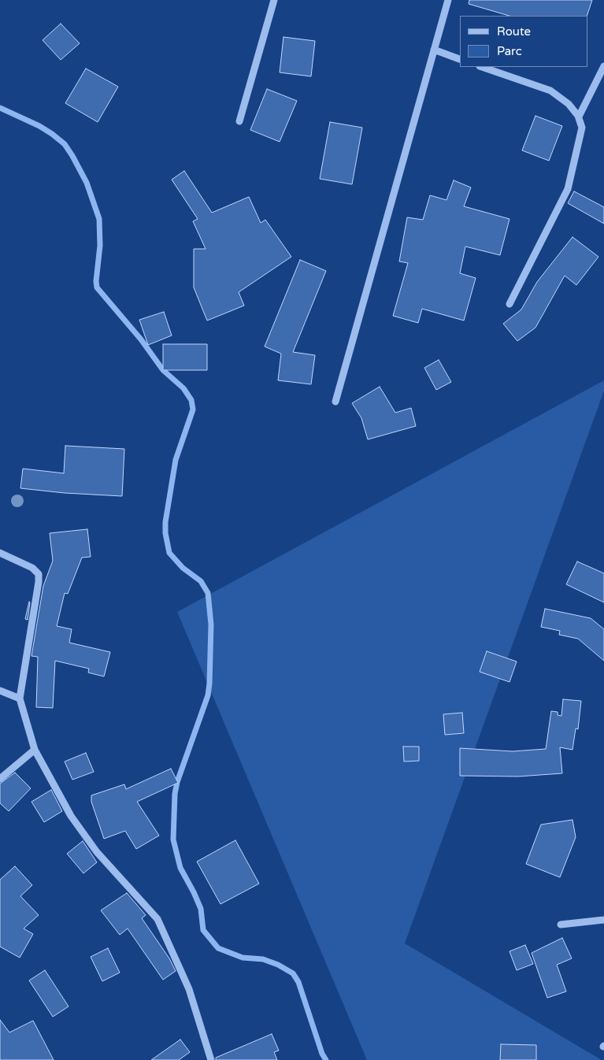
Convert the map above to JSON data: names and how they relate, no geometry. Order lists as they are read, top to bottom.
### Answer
{
  "legend": ["Route", "Parc"]
}
